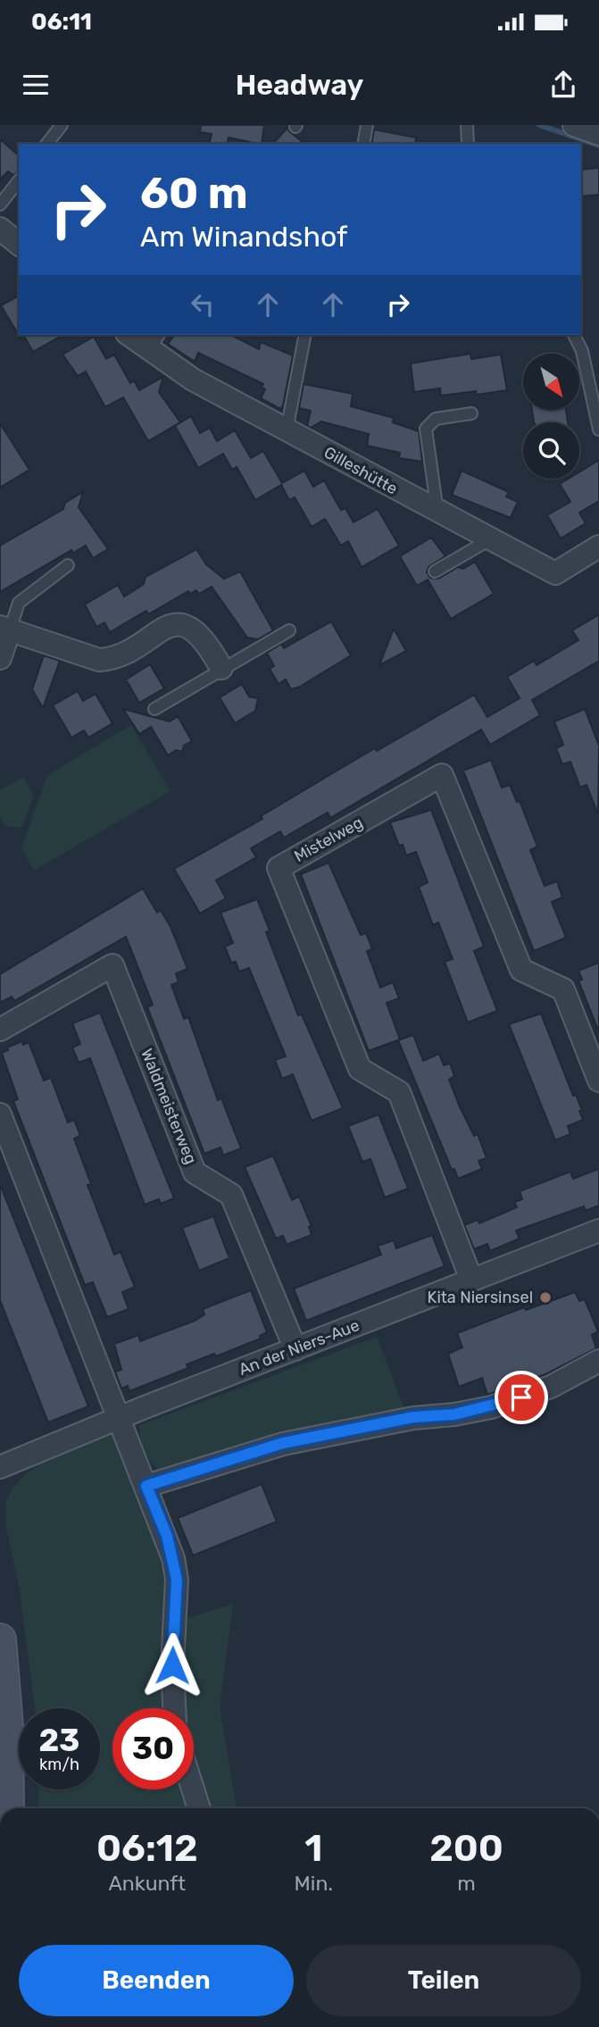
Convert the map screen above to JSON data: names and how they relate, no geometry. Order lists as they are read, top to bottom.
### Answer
{
  "streets": {
    "street": [
      "Gilleshütte",
      "Mistelweg",
      "Waldmeisterweg",
      "An der Niers-Aue"
    ]
  },
  "crossings": [
    ["Mistelweg", "An der Niers-Aue"],
    ["Waldmeisterweg", "An der Niers-Aue"]
  ],
  "places": ["Kita Niersinsel"],
  "north": "bottom right",
  "page": {
    "status": "06:11",
    "header": "Headway",
    "turn": ["60 m", "Am Winandshof"],
    "speed": "23 km/h",
    "limit": "30",
    "eta": [
      "06:12",
      "Ankunft",
      "1",
      "Min.",
      "200",
      "m"
    ],
    "buttons": ["Beenden", "Teilen"]
  }
}
